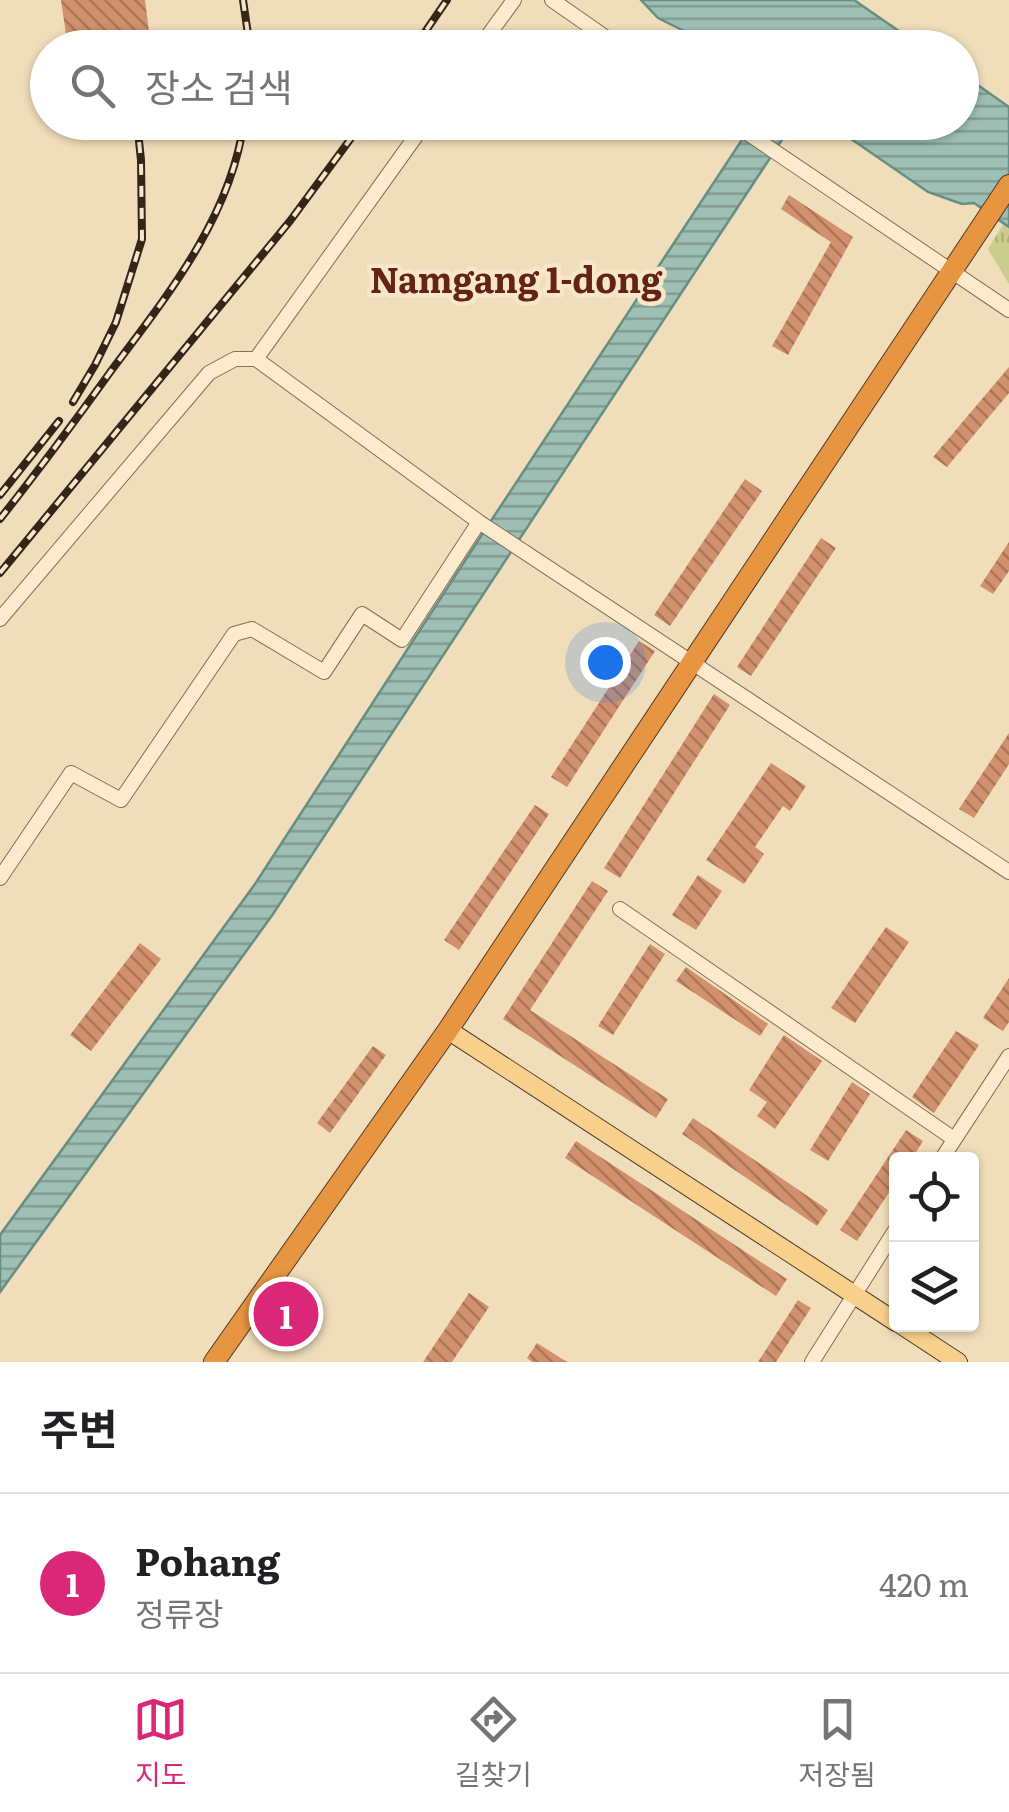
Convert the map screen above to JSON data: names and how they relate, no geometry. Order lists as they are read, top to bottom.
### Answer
{
  "districts": ["Namgang 1-dong"],
  "page": {
    "search": "장소 검색",
    "pins": "1",
    "heading": "주변",
    "list": [
      {
        "mark": "1",
        "name": "Pohang",
        "note": "정류장",
        "value": "420 m"
      }
    ],
    "nav": ["지도", "길찾기", "저장됨"]
  }
}
